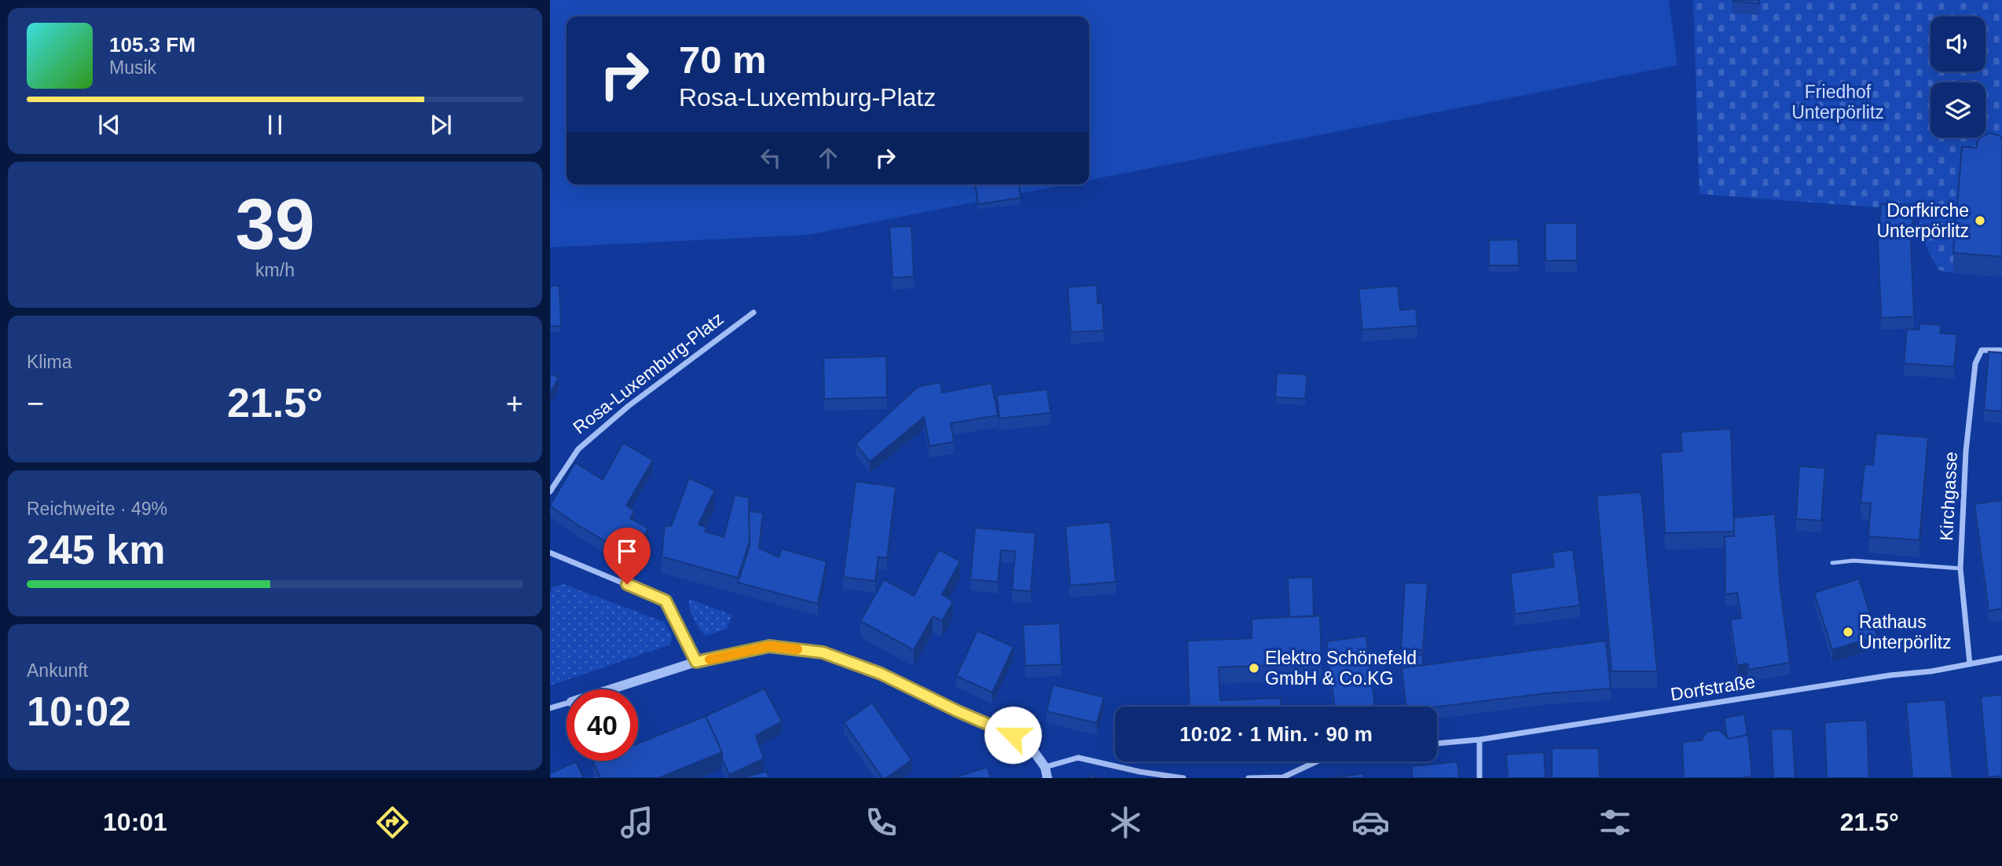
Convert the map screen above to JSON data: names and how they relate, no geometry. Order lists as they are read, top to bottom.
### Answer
{
  "streets": {
    "street": ["Rosa-Luxemburg-Platz", "Kirchgasse", "Dorfstraße"]
  },
  "crossings": [
    ["Kirchgasse", "Dorfstraße"]
  ],
  "parks": ["Friedhof Unterpörlitz"],
  "places": ["Dorfkirche Unterpörlitz", "Rathaus Unterpörlitz", "Elektro Schönefeld GmbH & Co.KG"],
  "page": {
    "turn": ["70 m", "Rosa-Luxemburg-Platz"],
    "song": ["105.3 FM", "Musik"],
    "tile": [
      ["39", "km/h"],
      "Klima",
      ["Reichweite · 49%", "245 km"],
      ["Ankunft", "10:02"]
    ],
    "heat": ["−", "21.5°", "+"],
    "limit": "40",
    "trip": "10:02 · 1 Min. · 90 m",
    "tabs": ["10:01", "21.5°"]
  }
}
